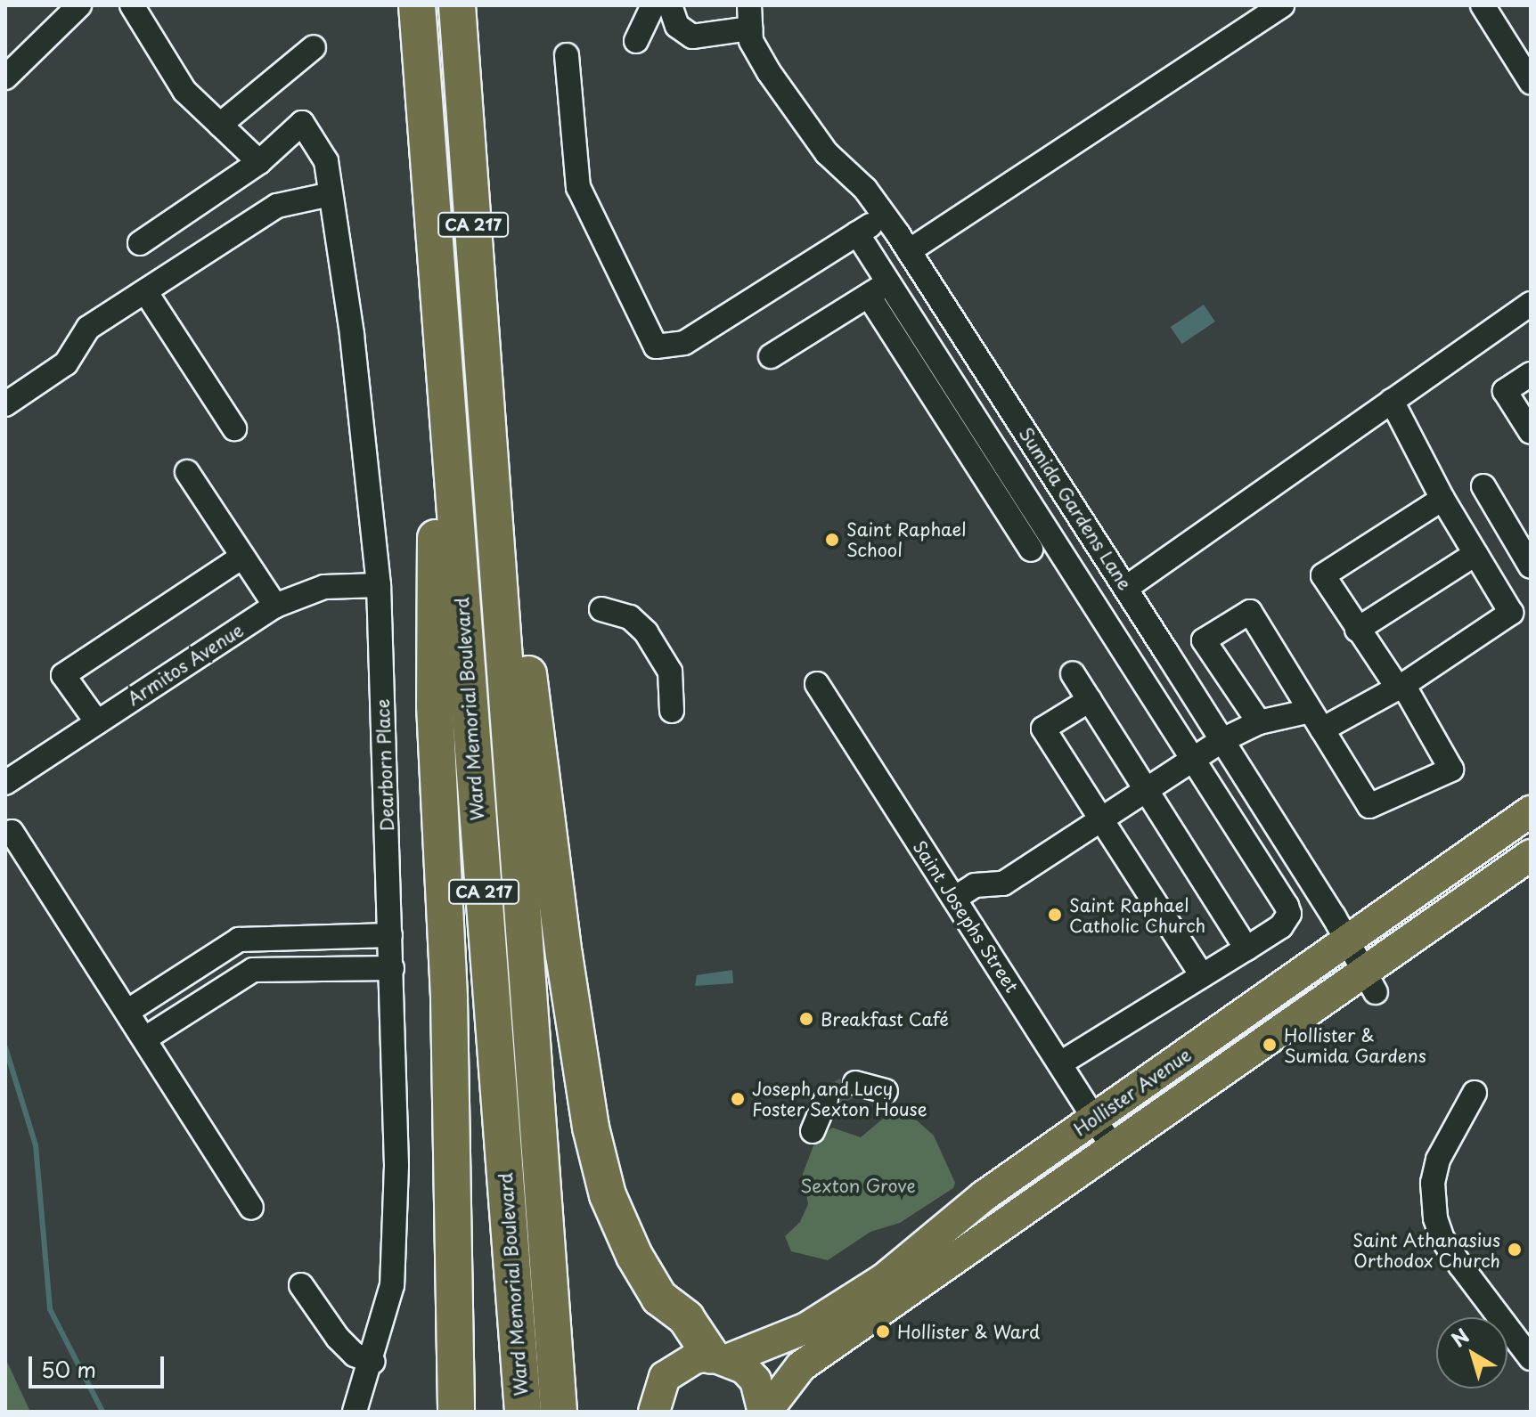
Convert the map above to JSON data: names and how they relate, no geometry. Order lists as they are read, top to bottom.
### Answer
{
  "streets": {
    "highway": ["CA 217", "Ward Memorial Boulevard"],
    "main road": ["Hollister Avenue"],
    "street": [
      "Sumida Gardens Lane",
      "Armitos Avenue",
      "Dearborn Place",
      "Saint Josephs Street"
    ]
  },
  "crossings": [
    ["Sumida Gardens Lane", "Hollister Avenue"],
    ["Armitos Avenue", "Dearborn Place"],
    ["Saint Josephs Street", "Hollister Avenue"]
  ],
  "parks": ["Sexton Grove"],
  "places": [
    "Saint Raphael School",
    "Saint Raphael Catholic Church",
    "Breakfast Café",
    "Hollister & Sumida Gardens",
    "Joseph and Lucy Foster Sexton House",
    "Saint Athanasius Orthodox Church",
    "Hollister & Ward"
  ],
  "scale_bar": "50 m",
  "north": "top left"
}
